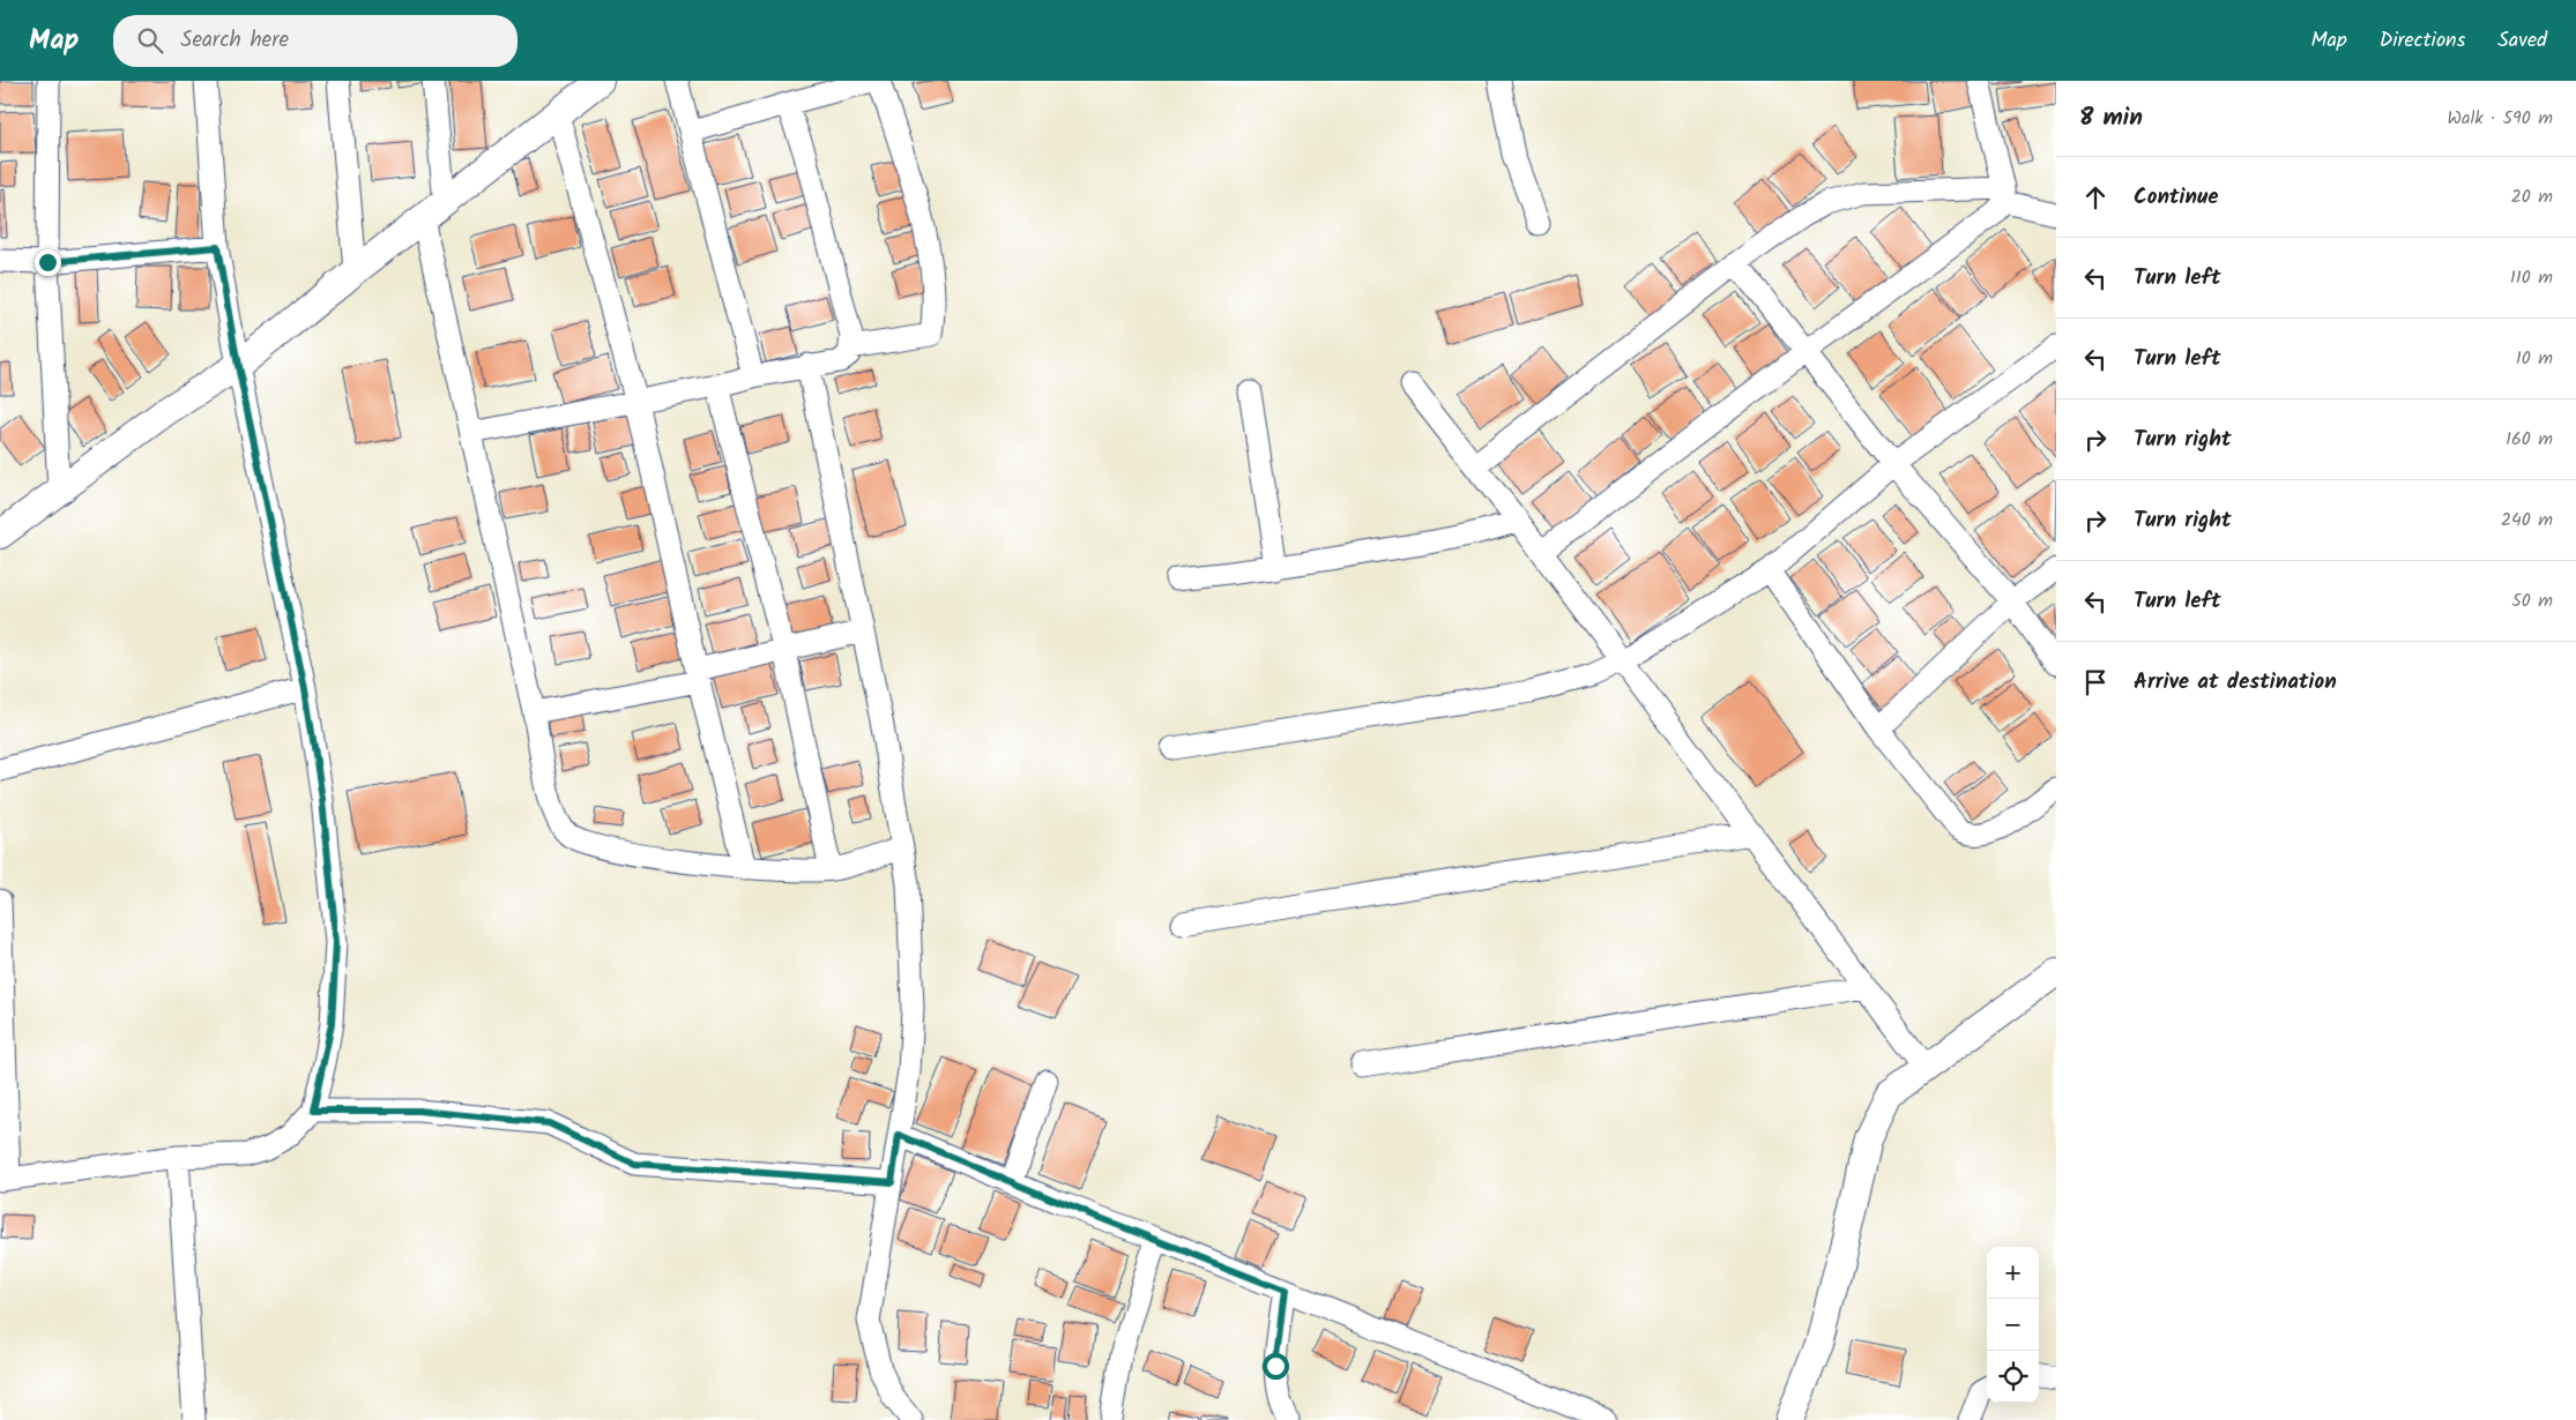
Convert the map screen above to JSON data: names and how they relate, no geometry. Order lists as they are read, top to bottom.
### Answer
{
  "page": {
    "header": "Map",
    "search": "Search here",
    "nav": ["Map", "Directions", "Saved"],
    "heading": ["8 min", "Walk · 590 m"],
    "list": [
      ["Continue", "20 m"],
      ["Turn left", "110 m"],
      ["Turn left", "10 m"],
      ["Turn right", "160 m"],
      ["Turn right", "240 m"],
      ["Turn left", "50 m"],
      "Arrive at destination"
    ],
    "map_buttons": ["+", "−"]
  }
}
